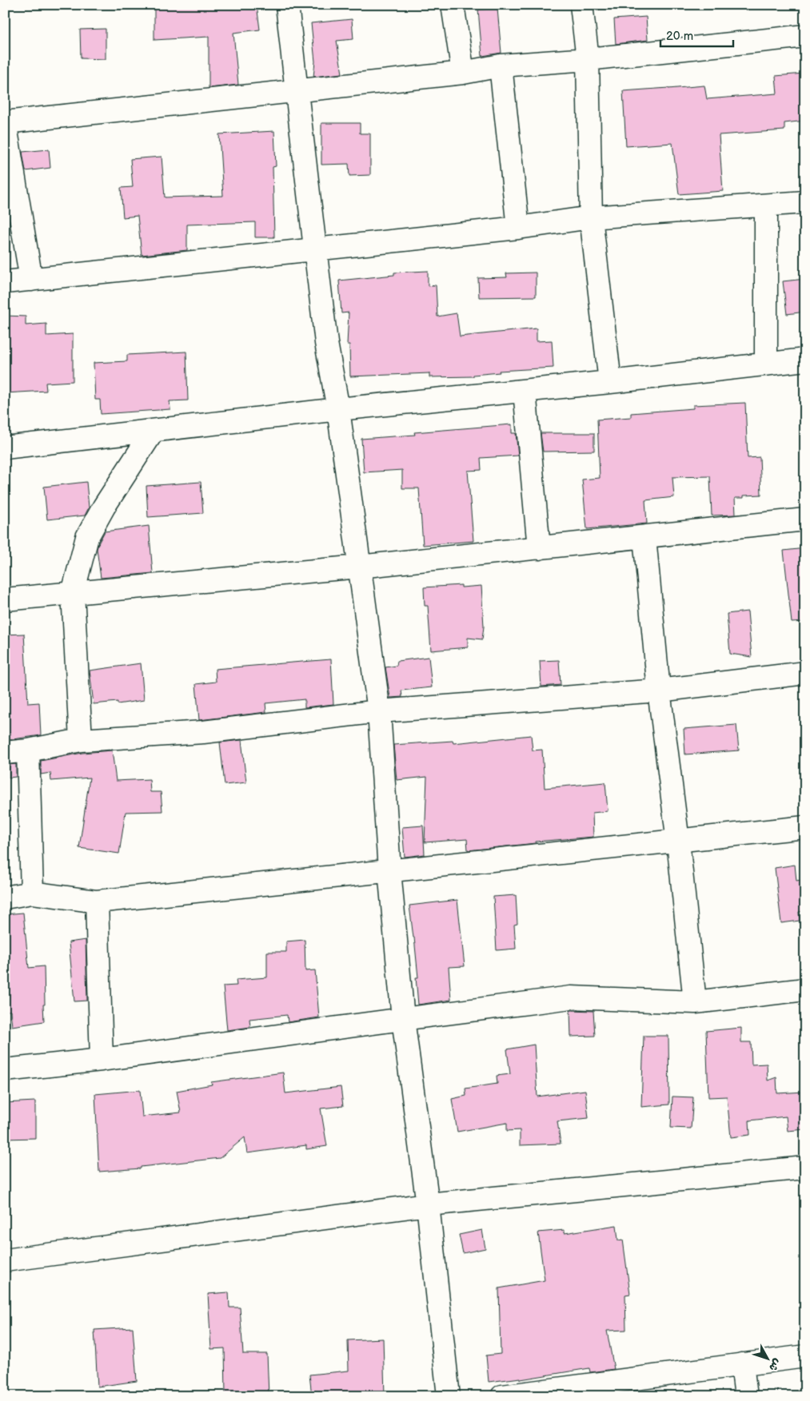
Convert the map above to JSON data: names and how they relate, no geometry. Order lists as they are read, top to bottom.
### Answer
{
  "scale_bar": "20 m",
  "north": "bottom right"
}
